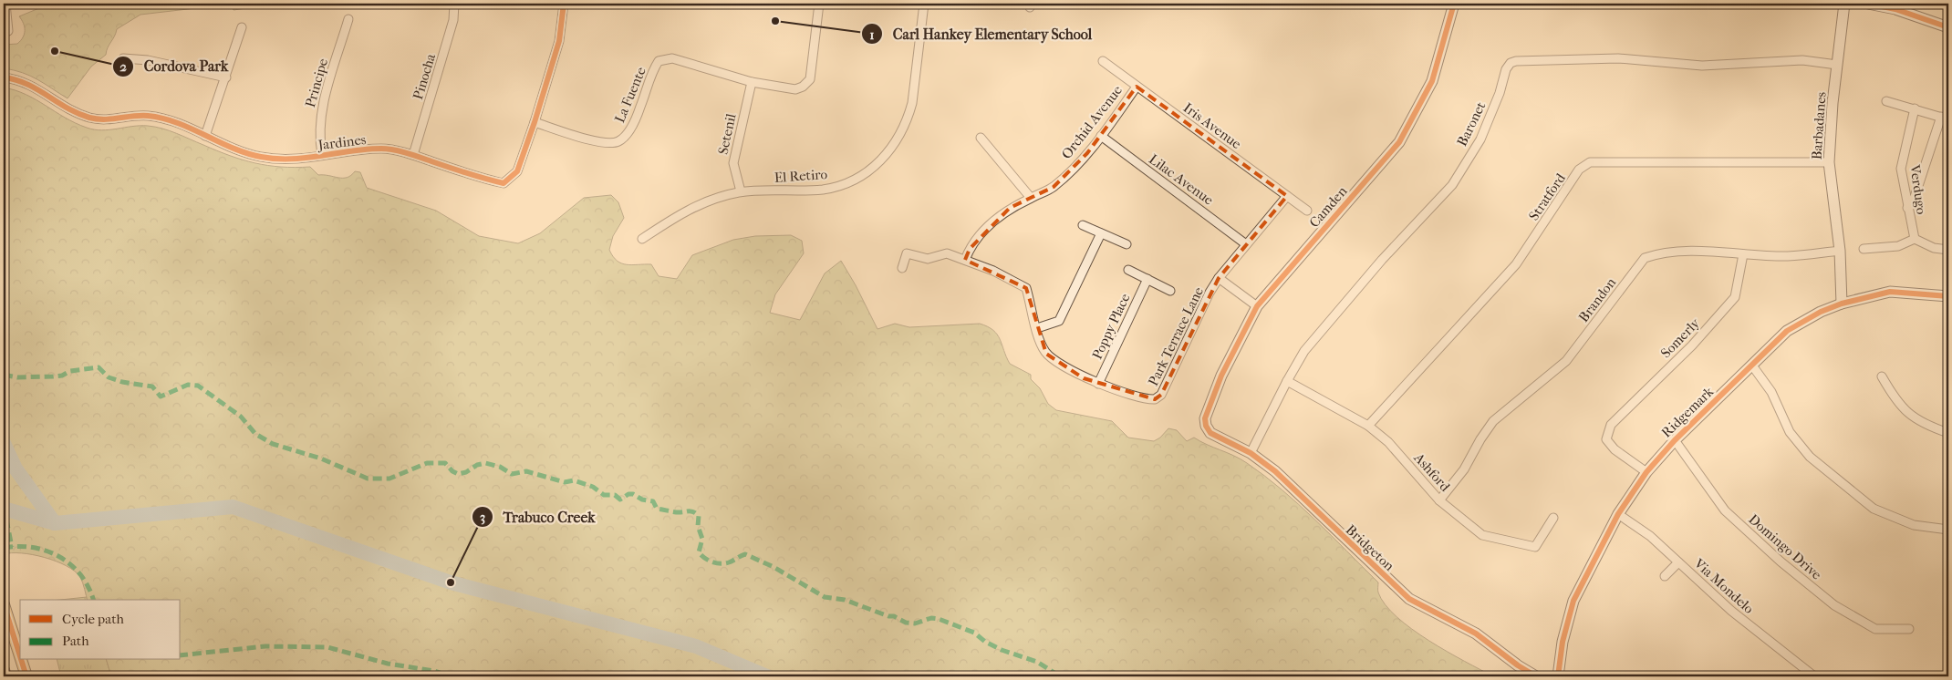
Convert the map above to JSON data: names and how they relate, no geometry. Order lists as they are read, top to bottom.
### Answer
{
  "streets": {
    "street": [
      "Pinocha",
      "Principe",
      "La Fuente",
      "Orchid Avenue",
      "Baronet",
      "Iris Avenue",
      "Barbadanes",
      "Setenil",
      "Jardines",
      "El Retiro",
      "Lilac Avenue",
      "Verdugo",
      "Stratford",
      "Camden",
      "Brandon",
      "Poppy Place",
      "Park Terrace Lane",
      "Somerly",
      "Ridgemark",
      "Ashford",
      "Domingo Drive",
      "Bridgeton",
      "Via Mondelo"
    ]
  },
  "crossings": [
    ["Pinocha", "Jardines"],
    ["Principe", "Jardines"],
    ["La Fuente", "Setenil"],
    ["La Fuente", "Jardines"],
    ["Orchid Avenue", "Iris Avenue"],
    ["Orchid Avenue", "Lilac Avenue"],
    ["Baronet", "Barbadanes"],
    ["Baronet", "Ashford"],
    ["Baronet", "Bridgeton"],
    ["Iris Avenue", "Park Terrace Lane"],
    ["Barbadanes", "Stratford"],
    ["Barbadanes", "Brandon"],
    ["Barbadanes", "Ridgemark"],
    ["Setenil", "El Retiro"],
    ["Lilac Avenue", "Park Terrace Lane"],
    ["Stratford", "Ashford"],
    ["Camden", "Park Terrace Lane"],
    ["Camden", "Bridgeton"],
    ["Brandon", "Somerly"],
    ["Brandon", "Ashford"],
    ["Poppy Place", "Park Terrace Lane"],
    ["Somerly", "Ridgemark"],
    ["Ridgemark", "Domingo Drive"],
    ["Ridgemark", "Via Mondelo"]
  ],
  "places": ["Carl Hankey Elementary School", "Cordova Park", "Trabuco Creek"],
  "legend": ["Cycle path", "Path"]
}
